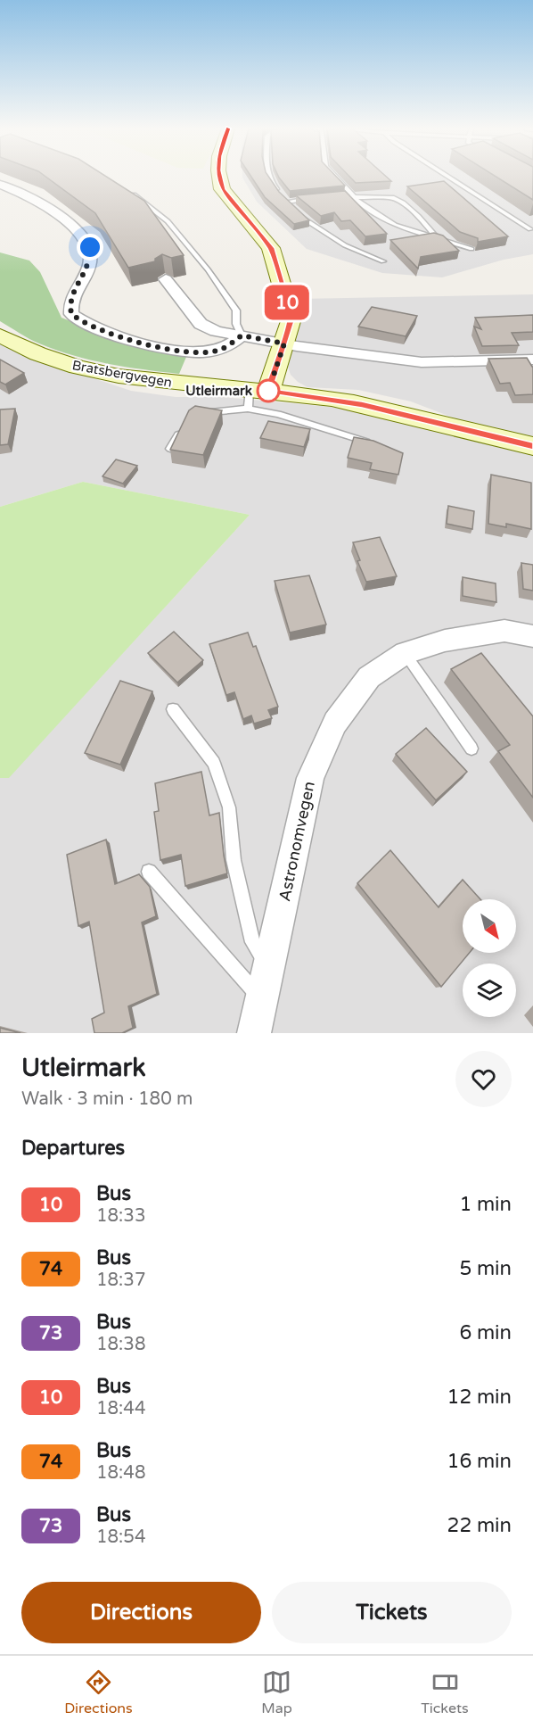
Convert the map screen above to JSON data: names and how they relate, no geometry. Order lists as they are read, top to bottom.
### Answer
{
  "streets": {
    "street": ["Bratsbergvegen", "Astronomvegen"]
  },
  "places": ["Utleirmark"],
  "lines": ["bus line 10"],
  "north": "bottom right",
  "page": {
    "on_map": "10",
    "heading": [
      ["Utleirmark", "Walk · 3 min · 180 m"],
      "Departures"
    ],
    "list": [
      {
        "mark": "10",
        "name": "Bus",
        "note": "18:33",
        "value": "1 min"
      },
      {
        "mark": "74",
        "name": "Bus",
        "note": "18:37",
        "value": "5 min"
      },
      {
        "mark": "73",
        "name": "Bus",
        "note": "18:38",
        "value": "6 min"
      },
      {
        "mark": "10",
        "name": "Bus",
        "note": "18:44",
        "value": "12 min"
      },
      {
        "mark": "74",
        "name": "Bus",
        "note": "18:48",
        "value": "16 min"
      },
      {
        "mark": "73",
        "name": "Bus",
        "note": "18:54",
        "value": "22 min"
      }
    ],
    "buttons": ["Directions", "Tickets"],
    "tabs": ["Directions", "Map", "Tickets"]
  }
}
